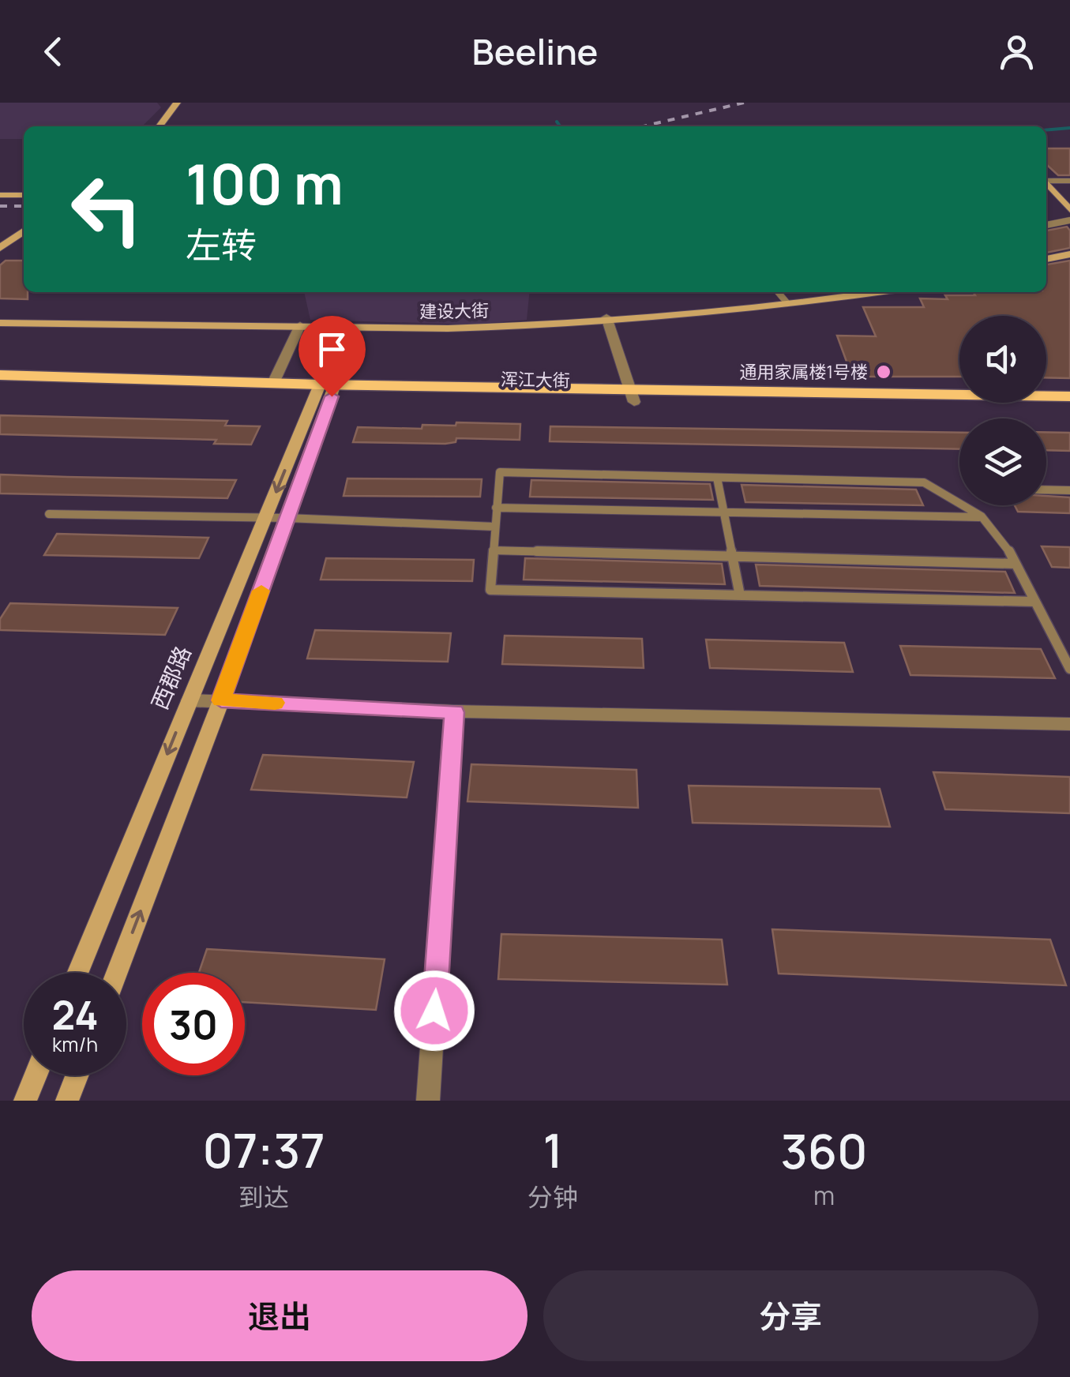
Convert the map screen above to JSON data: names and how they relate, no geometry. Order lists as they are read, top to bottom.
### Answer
{
  "streets": {
    "main road": ["浑江大街"],
    "street": ["建设大街", "西郡路"]
  },
  "crossings": [
    ["浑江大街", "西郡路"]
  ],
  "places": ["通用家属楼1号楼"],
  "page": {
    "header": "Beeline",
    "turn": ["100 m", "左转"],
    "speed": "24 km/h",
    "limit": "30",
    "eta": [
      "07:37",
      "到达",
      "1",
      "分钟",
      "360",
      "m"
    ],
    "buttons": ["退出", "分享"]
  }
}
